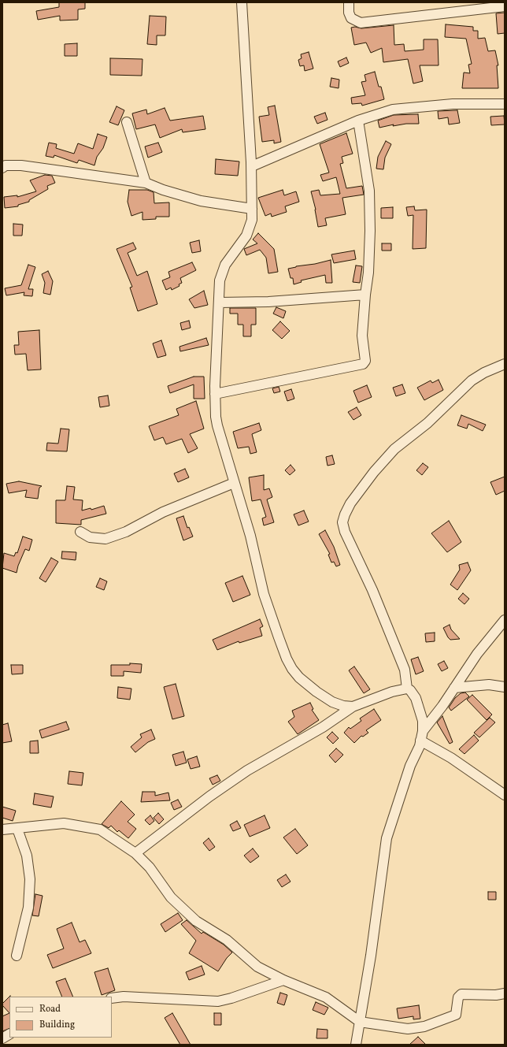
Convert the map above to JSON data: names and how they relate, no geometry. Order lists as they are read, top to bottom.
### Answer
{
  "legend": ["Road", "Building"]
}
